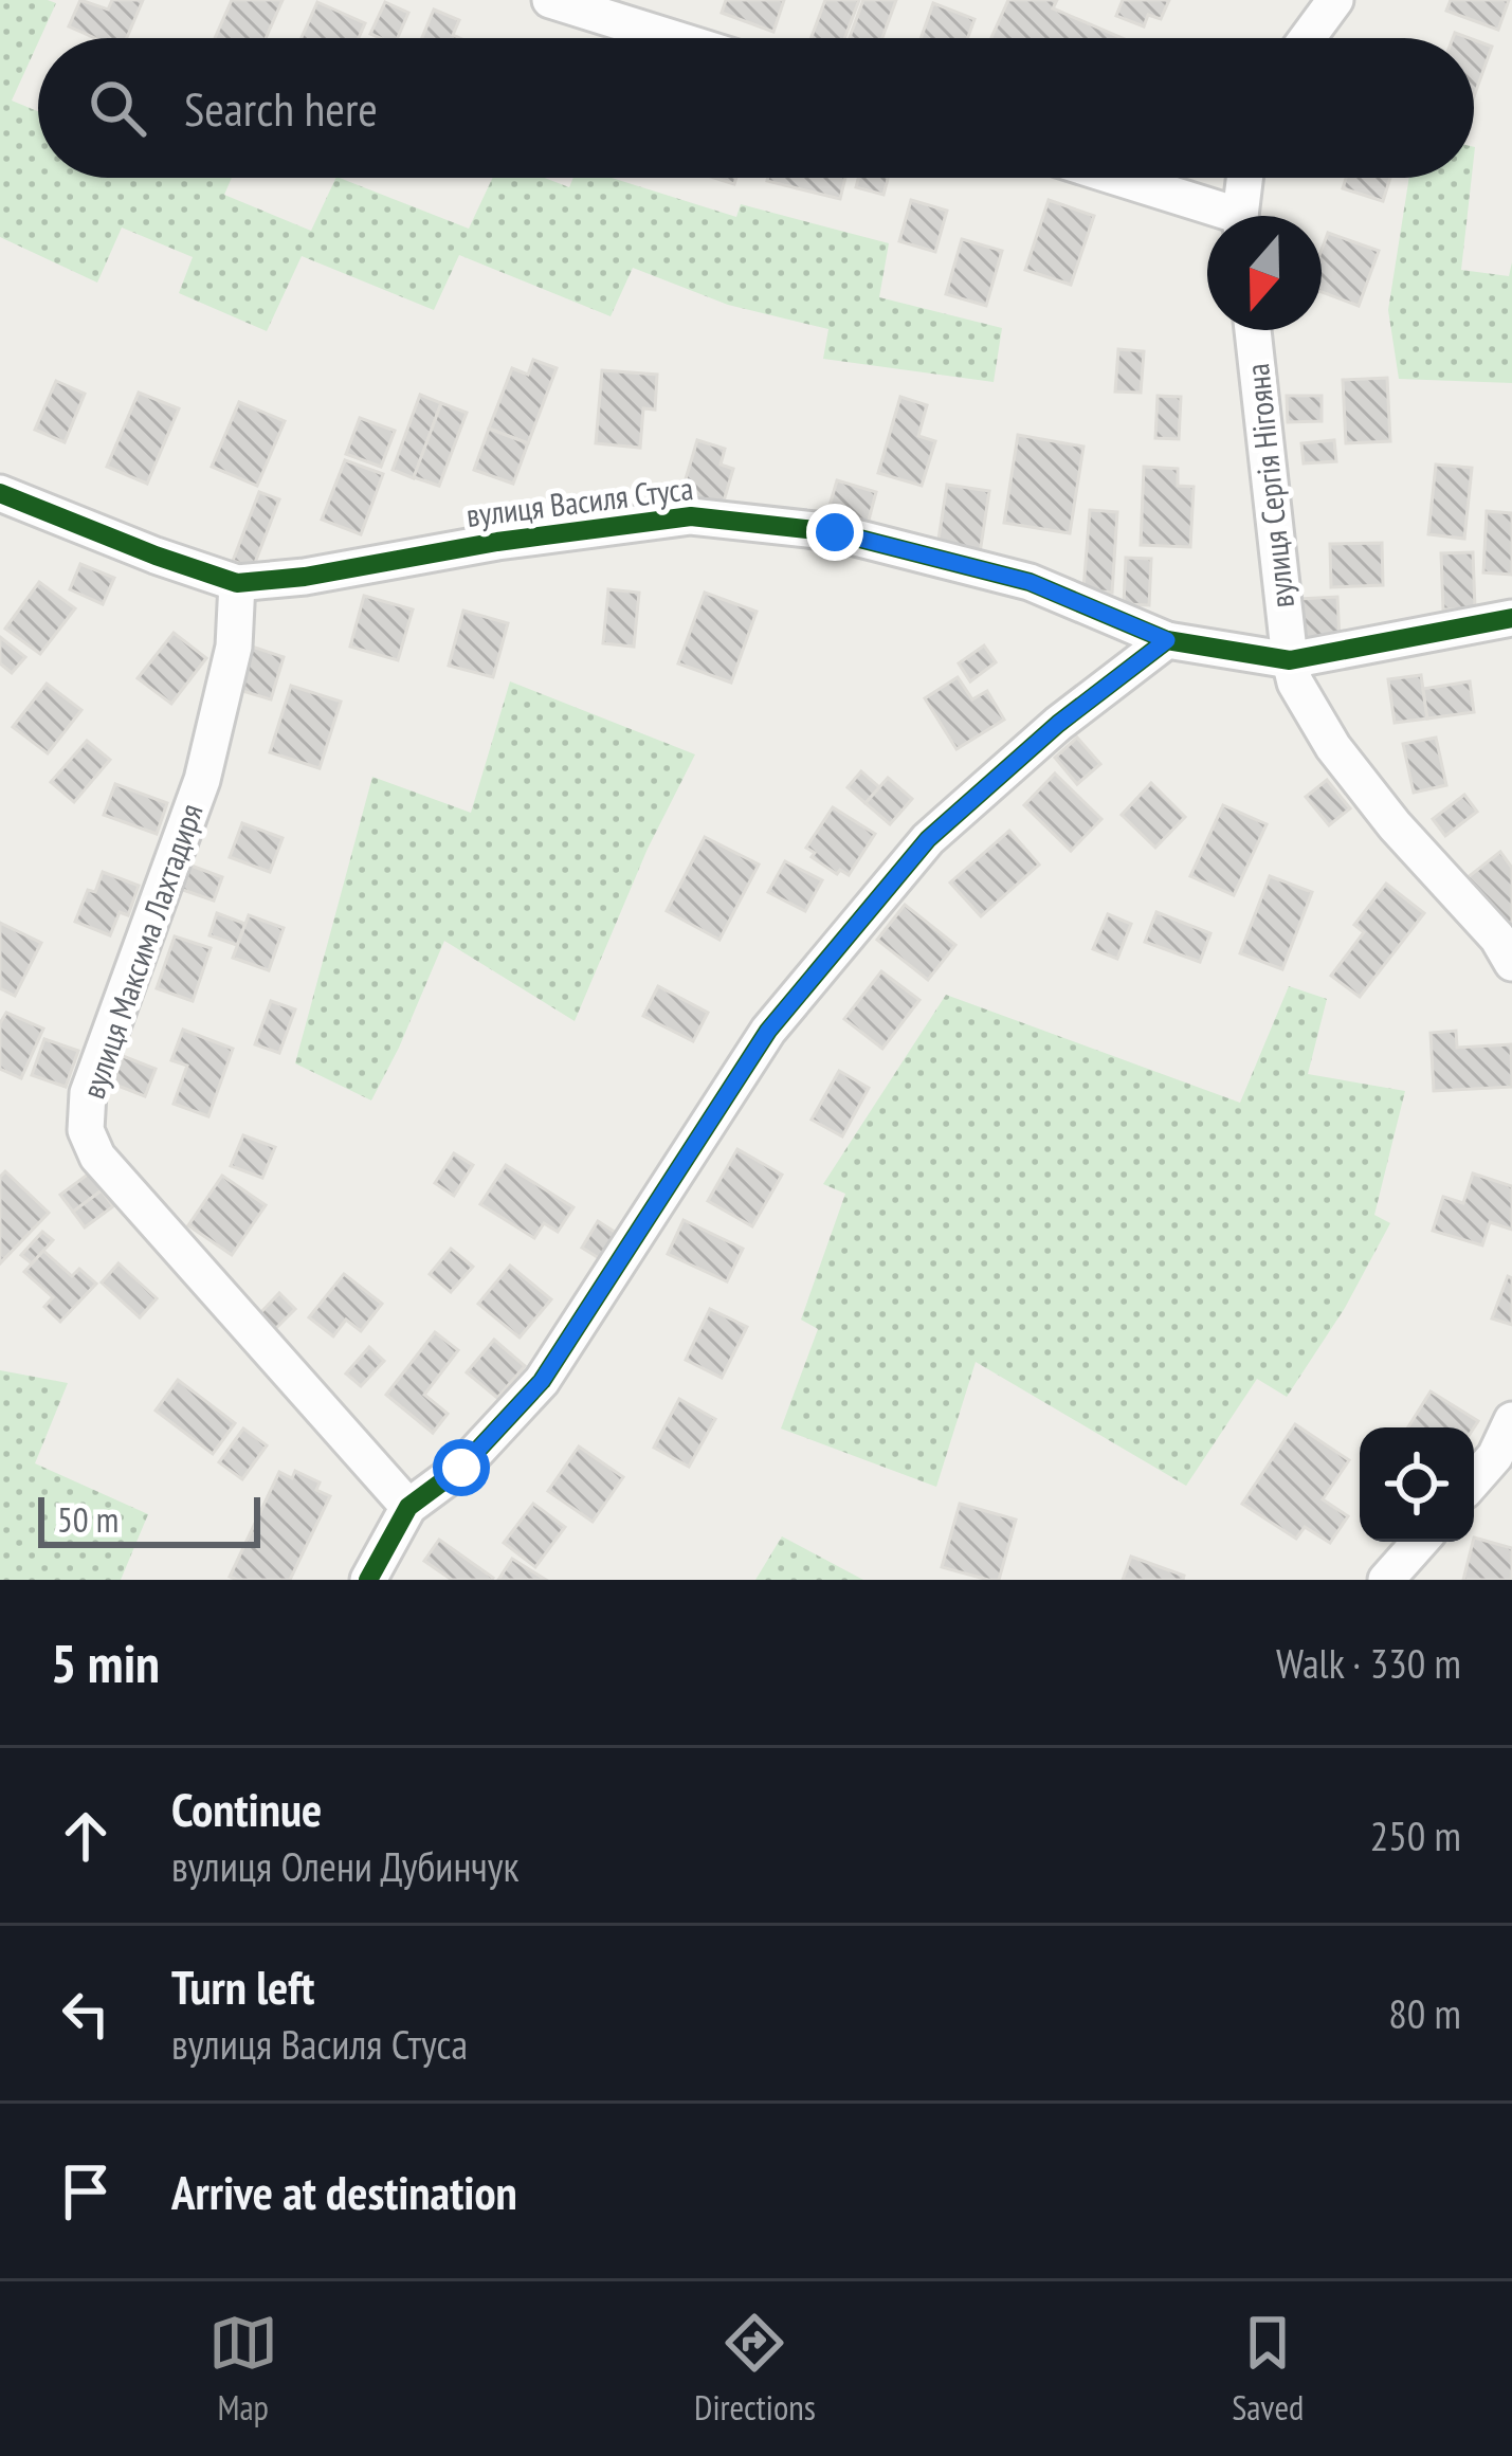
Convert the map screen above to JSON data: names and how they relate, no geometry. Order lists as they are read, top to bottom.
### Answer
{
  "streets": {
    "street": ["вулиця Сергія Нігояна", "вулиця Василя Стуса", "вулиця Максима Лахтадиря"]
  },
  "crossings": [
    ["вулиця Сергія Нігояна", "вулиця Василя Стуса"],
    ["вулиця Василя Стуса", "вулиця Максима Лахтадиря"]
  ],
  "scale_bar": "50 m",
  "north": "bottom",
  "page": {
    "search": "Search here",
    "scale": "50 m",
    "heading": ["5 min", "Walk · 330 m"],
    "list": [
      ["Continue", "вулиця Олени Дубинчук", "250 m"],
      ["Turn left", "вулиця Василя Стуса", "80 m"],
      "Arrive at destination"
    ],
    "nav": ["Map", "Directions", "Saved"]
  }
}
